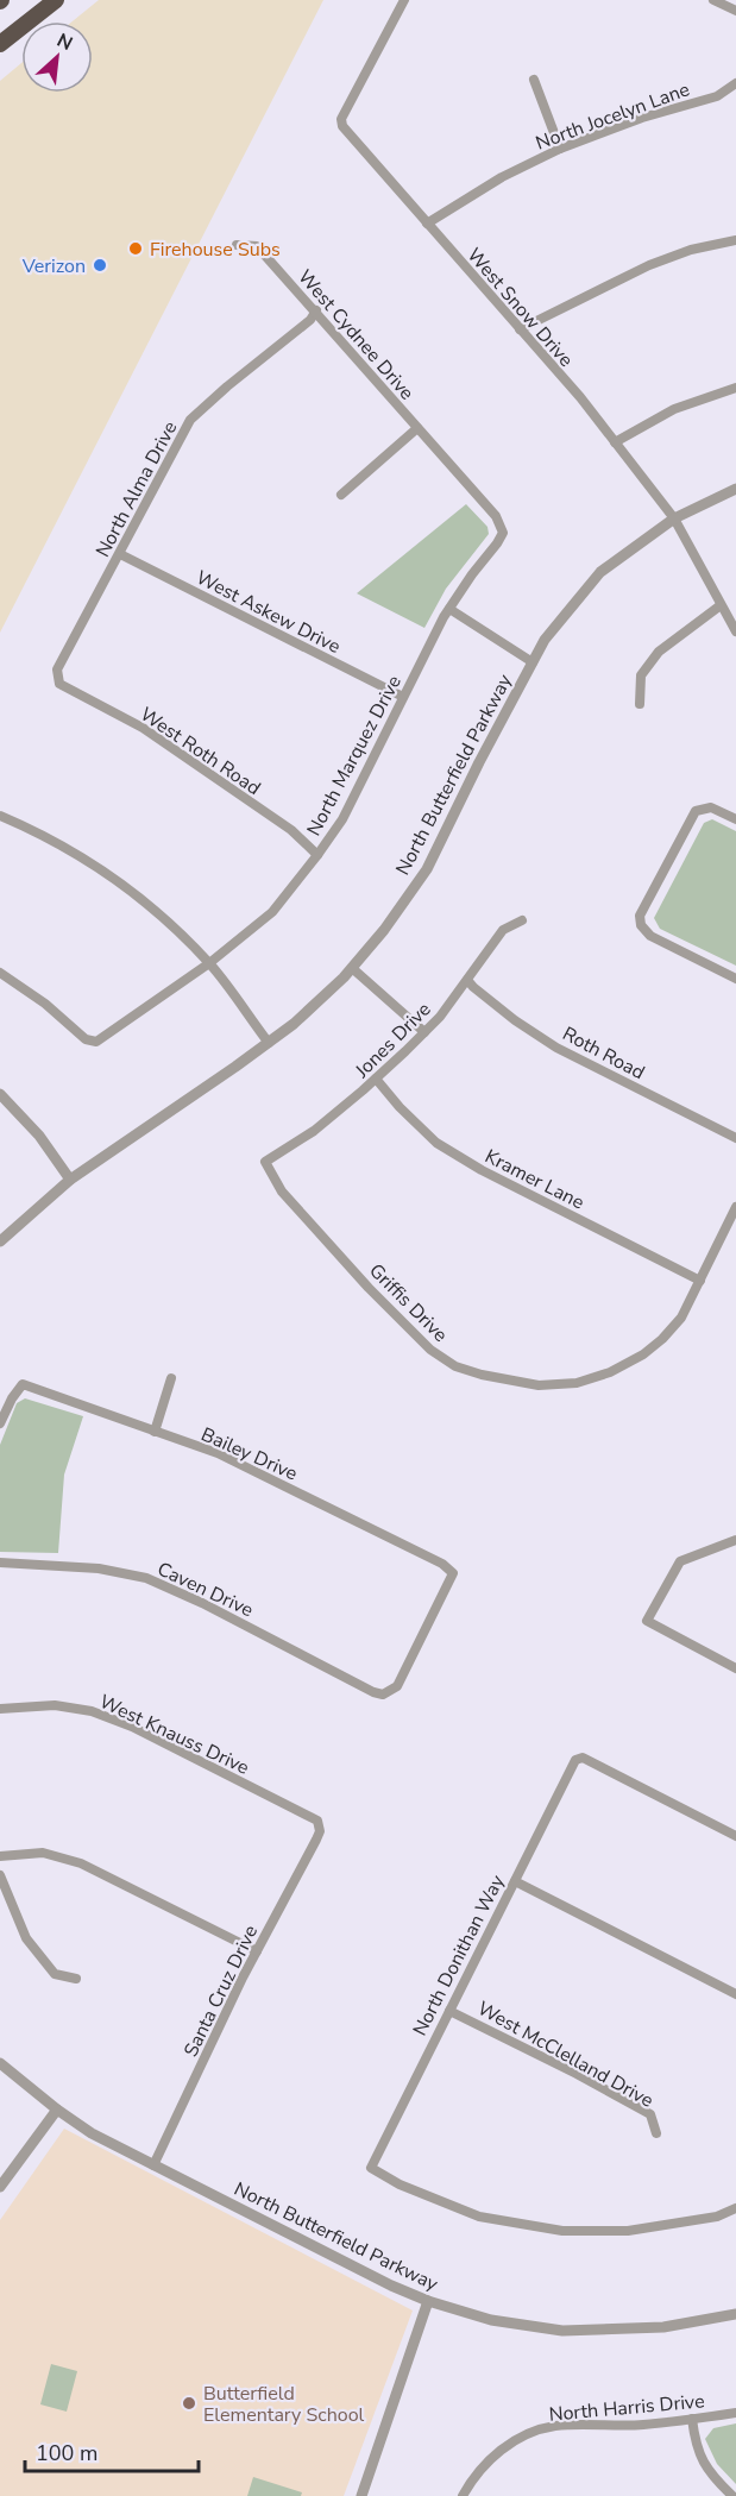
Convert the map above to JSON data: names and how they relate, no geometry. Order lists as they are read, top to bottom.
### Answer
{
  "streets": {
    "street": [
      "North Jocelyn Lane",
      "West Snow Drive",
      "West Cydnee Drive",
      "North Alma Drive",
      "West Askew Drive",
      "West Roth Road",
      "North Marquez Drive",
      "North Butterfield Parkway",
      "Jones Drive",
      "Roth Road",
      "Kramer Lane",
      "Griffis Drive",
      "Bailey Drive",
      "Caven Drive",
      "West Knauss Drive",
      "North Donithan Way",
      "Santa Cruz Drive",
      "West McClelland Drive",
      "North Harris Drive"
    ]
  },
  "crossings": [
    ["North Jocelyn Lane", "West Snow Drive"],
    ["West Snow Drive", "North Butterfield Parkway"],
    ["West Cydnee Drive", "North Alma Drive"],
    ["West Cydnee Drive", "North Marquez Drive"],
    ["North Alma Drive", "West Askew Drive"],
    ["North Alma Drive", "West Roth Road"],
    ["West Askew Drive", "North Marquez Drive"],
    ["West Roth Road", "North Marquez Drive"],
    ["North Butterfield Parkway", "Santa Cruz Drive"],
    ["Jones Drive", "Roth Road"],
    ["Jones Drive", "Kramer Lane"],
    ["Jones Drive", "Griffis Drive"],
    ["Kramer Lane", "Griffis Drive"],
    ["Bailey Drive", "Caven Drive"],
    ["West Knauss Drive", "Santa Cruz Drive"],
    ["North Donithan Way", "West McClelland Drive"]
  ],
  "places": ["Firehouse Subs", "Verizon", "Butterfield Elementary School"],
  "scale_bar": "100 m",
  "north": "top right"
}
